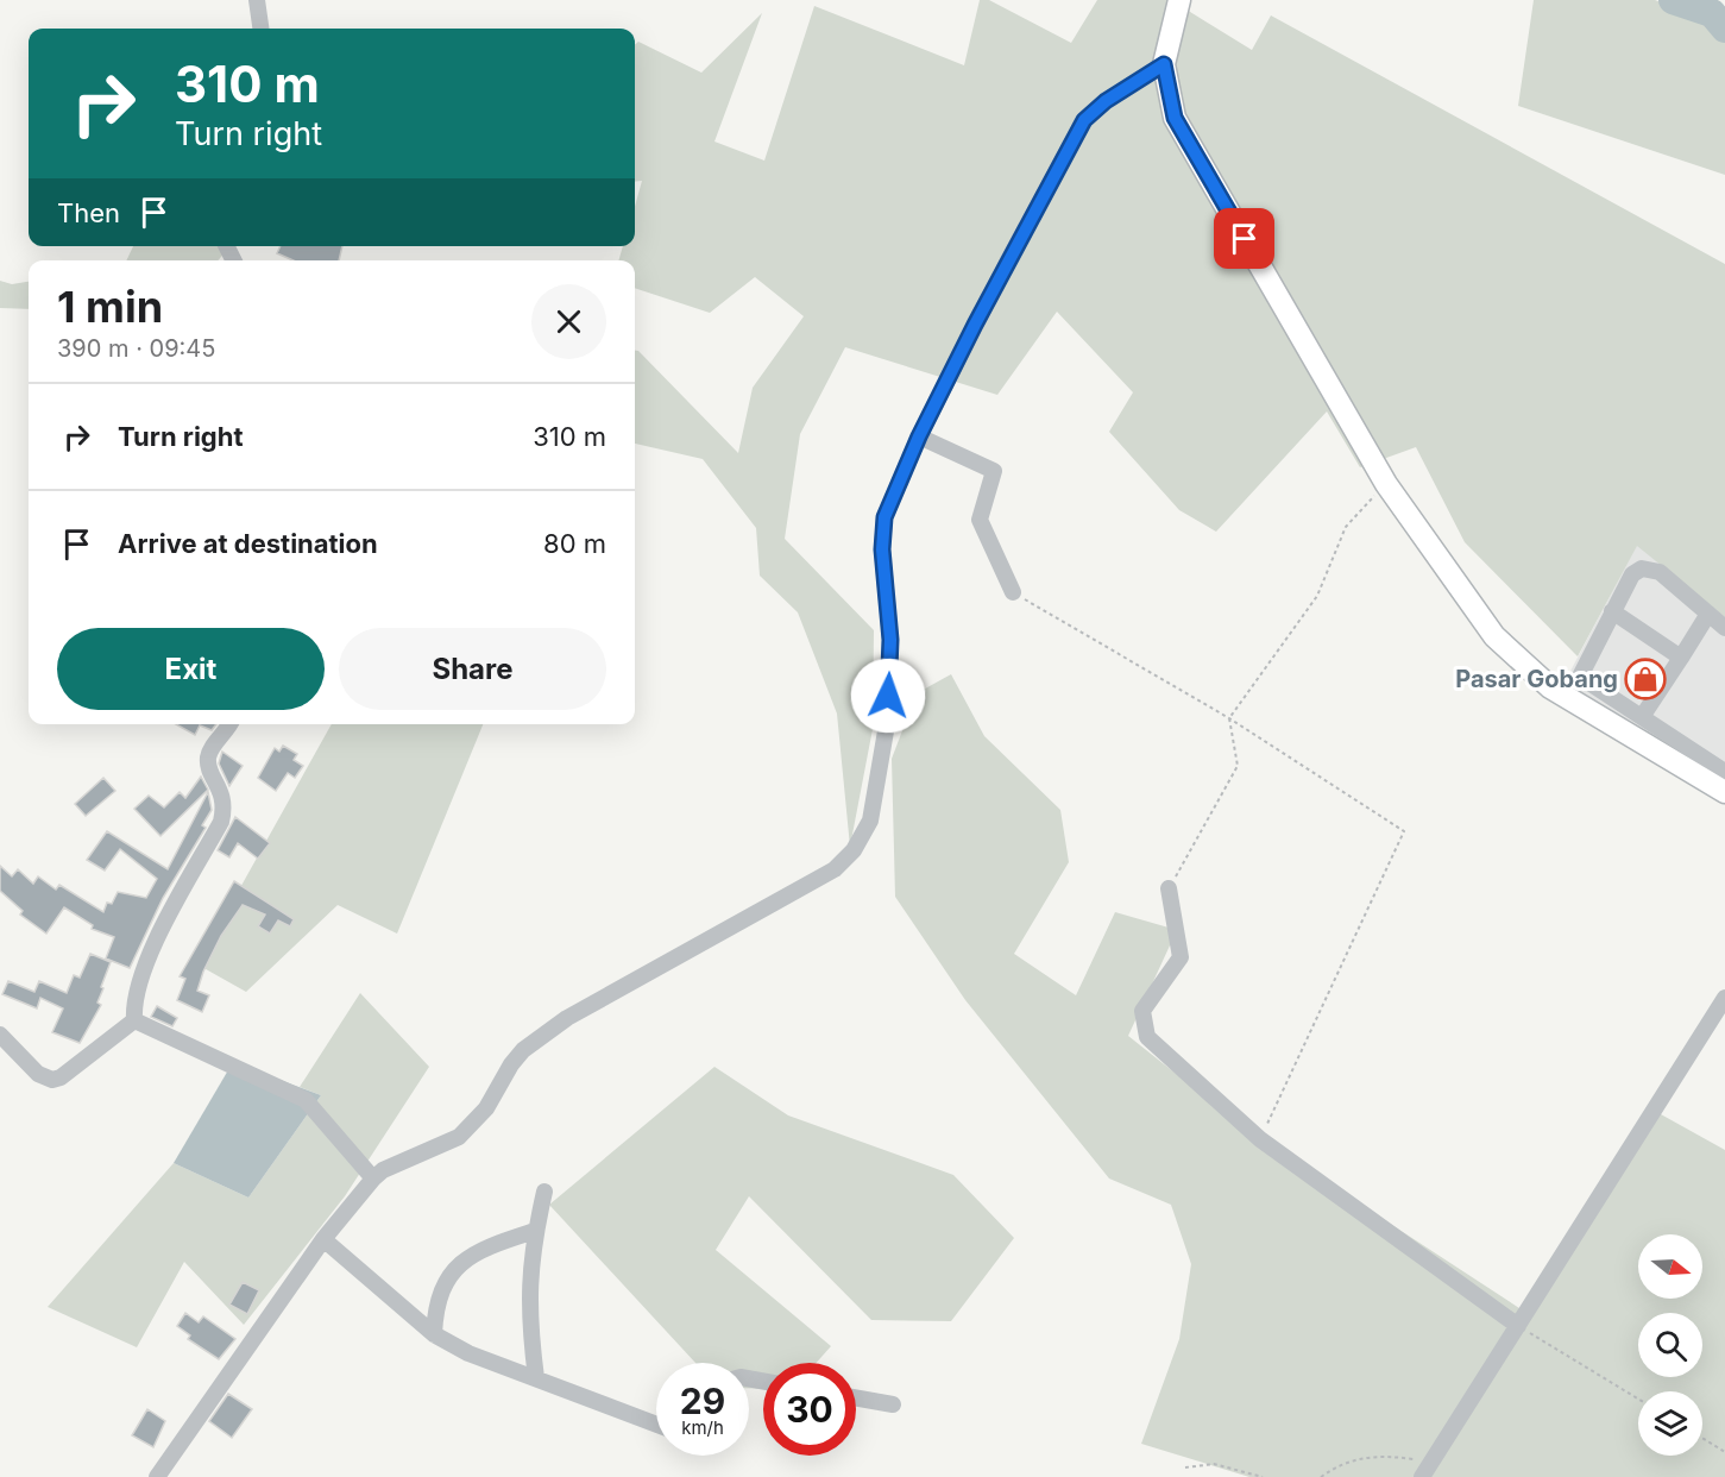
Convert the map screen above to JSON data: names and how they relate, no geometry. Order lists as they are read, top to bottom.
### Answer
{
  "places": {
    "shop": ["Pasar Gobang"]
  },
  "north": "right",
  "page": {
    "turn": ["310 m", "Turn right"],
    "then": "Then",
    "heading": ["1 min", "390 m · 09:45"],
    "list": [
      {
        "name": "Turn right",
        "value": "310 m"
      },
      {
        "name": "Arrive at destination",
        "value": "80 m"
      }
    ],
    "buttons": ["Exit", "Share"],
    "speed": "29 km/h",
    "limit": "30"
  }
}
